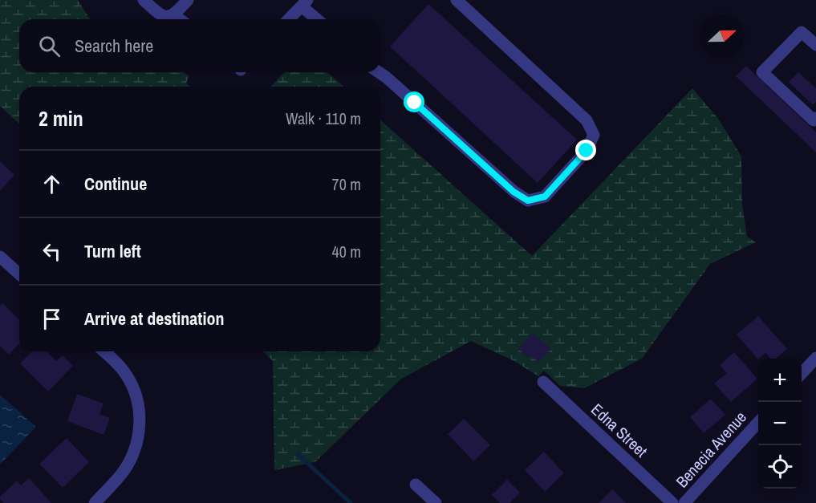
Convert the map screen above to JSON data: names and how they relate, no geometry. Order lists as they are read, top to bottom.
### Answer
{
  "streets": {
    "street": ["Edna Street", "Benecia Avenue"]
  },
  "north": "right",
  "page": {
    "search": "Search here",
    "heading": ["2 min", "Walk · 110 m"],
    "list": [
      ["Continue", "70 m"],
      ["Turn left", "40 m"],
      "Arrive at destination"
    ],
    "map_buttons": ["+", "−"]
  }
}
